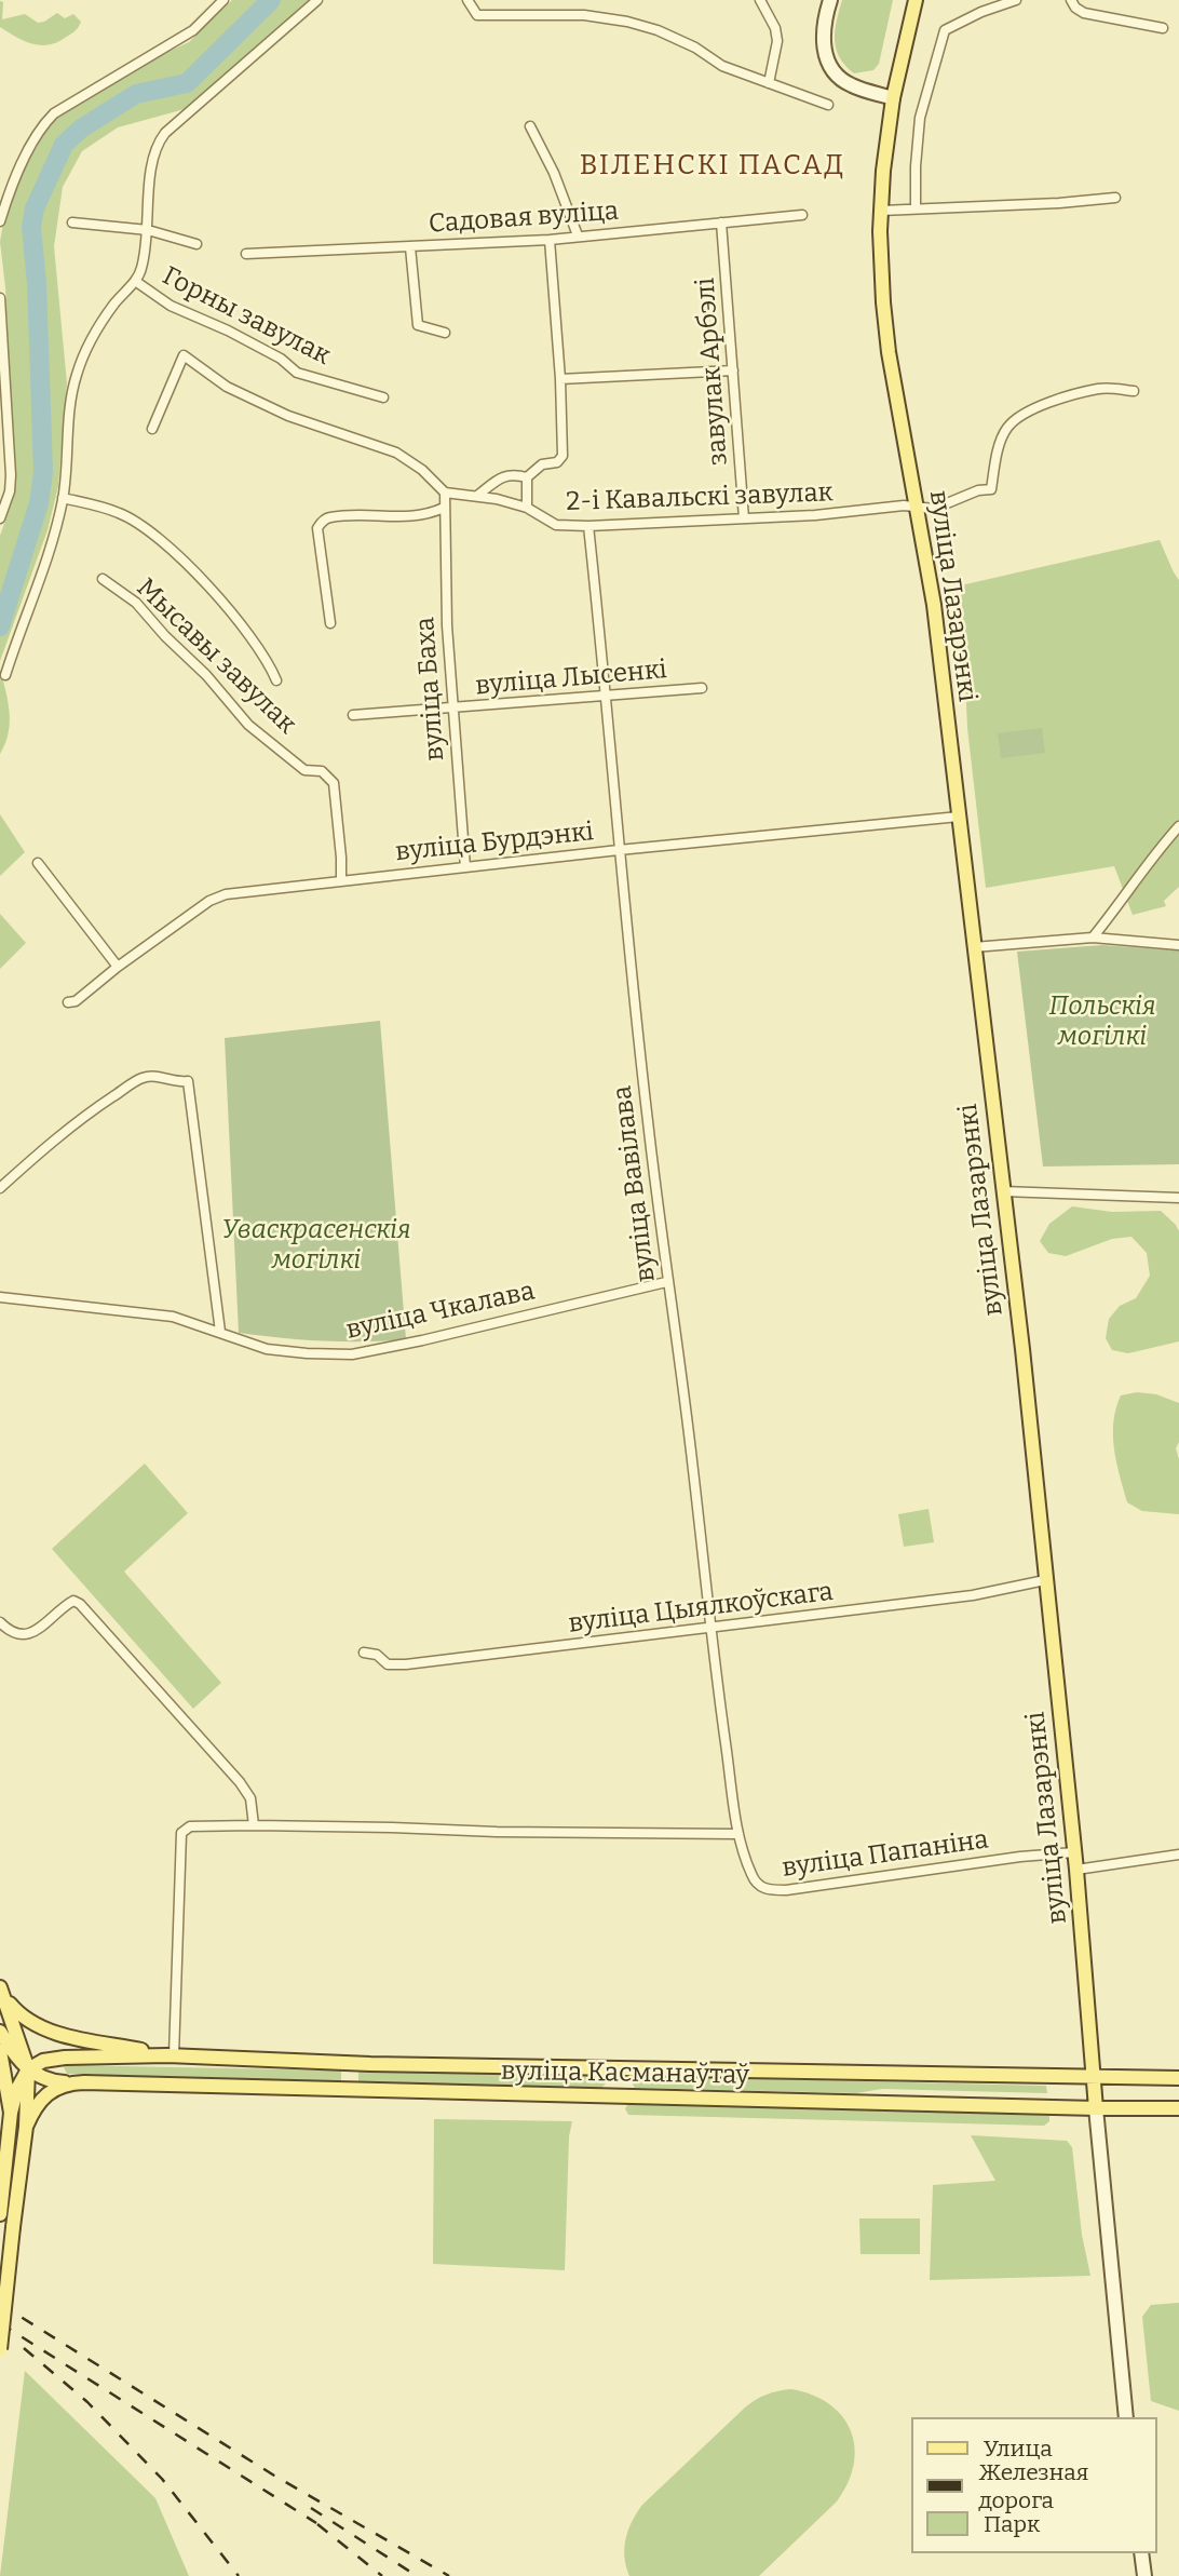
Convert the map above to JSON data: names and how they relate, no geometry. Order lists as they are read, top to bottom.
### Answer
{
  "streets": {
    "main road": ["вуліца Лазарэнкі", "вуліца Касманаўтаў"],
    "street": [
      "Садовая вуліца",
      "Горны завулак",
      "завулак Арбэлі",
      "2-і Кавальскі завулак",
      "Мысавы завулак",
      "вуліца Лысенкі",
      "вуліца Баха",
      "вуліца Бурдэнкі",
      "вуліца Вавілава",
      "вуліца Чкалава",
      "вуліца Цыялкоўскага",
      "вуліца Папаніна"
    ]
  },
  "crossings": [
    ["Садовая вуліца", "завулак Арбэлі"],
    ["завулак Арбэлі", "2-і Кавальскі завулак"],
    ["2-і Кавальскі завулак", "вуліца Лазарэнкі"],
    ["2-і Кавальскі завулак", "вуліца Вавілава"],
    ["вуліца Лазарэнкі", "вуліца Бурдэнкі"],
    ["вуліца Лазарэнкі", "вуліца Цыялкоўскага"],
    ["вуліца Лазарэнкі", "вуліца Папаніна"],
    ["вуліца Лазарэнкі", "вуліца Касманаўтаў"],
    ["Мысавы завулак", "вуліца Бурдэнкі"],
    ["вуліца Лысенкі", "вуліца Баха"],
    ["вуліца Лысенкі", "вуліца Вавілава"],
    ["вуліца Баха", "вуліца Бурдэнкі"],
    ["вуліца Бурдэнкі", "вуліца Вавілава"],
    ["вуліца Вавілава", "вуліца Чкалава"],
    ["вуліца Вавілава", "вуліца Цыялкоўскага"],
    ["вуліца Вавілава", "вуліца Папаніна"]
  ],
  "districts": ["ВІЛЕНСКІ ПАСАД"],
  "parks": ["Польскія могілкі", "Уваскрасенскія могілкі"],
  "legend": ["Улица", "Железная дорога", "Парк"]
}
